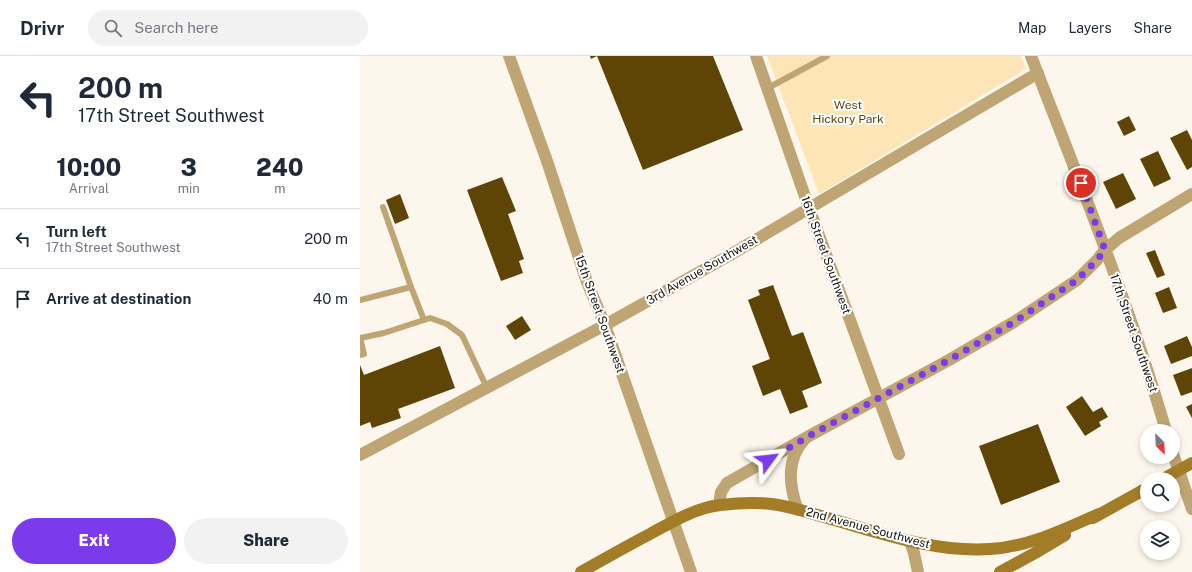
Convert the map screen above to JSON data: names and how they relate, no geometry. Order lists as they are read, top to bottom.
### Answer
{
  "streets": {
    "main road": ["2nd Avenue Southwest"],
    "street": [
      "16th Street Southwest",
      "3rd Avenue Southwest",
      "15th Street Southwest",
      "17th Street Southwest"
    ]
  },
  "crossings": [
    ["16th Street Southwest", "3rd Avenue Southwest"],
    ["16th Street Southwest", "2nd Avenue Southwest"],
    ["3rd Avenue Southwest", "15th Street Southwest"],
    ["3rd Avenue Southwest", "17th Street Southwest"],
    ["15th Street Southwest", "2nd Avenue Southwest"],
    ["17th Street Southwest", "2nd Avenue Southwest"]
  ],
  "parks": ["West Hickory Park"],
  "north": "bottom right",
  "page": {
    "header": "Drivr",
    "search": "Search here",
    "nav": ["Map", "Layers", "Share"],
    "turn": ["200 m", "17th Street Southwest"],
    "eta": [
      "10:00",
      "Arrival",
      "3",
      "min",
      "240",
      "m"
    ],
    "list": [
      {
        "name": "Turn left",
        "note": "17th Street Southwest",
        "value": "200 m"
      },
      {
        "name": "Arrive at destination",
        "value": "40 m"
      }
    ],
    "buttons": ["Exit", "Share"]
  }
}
